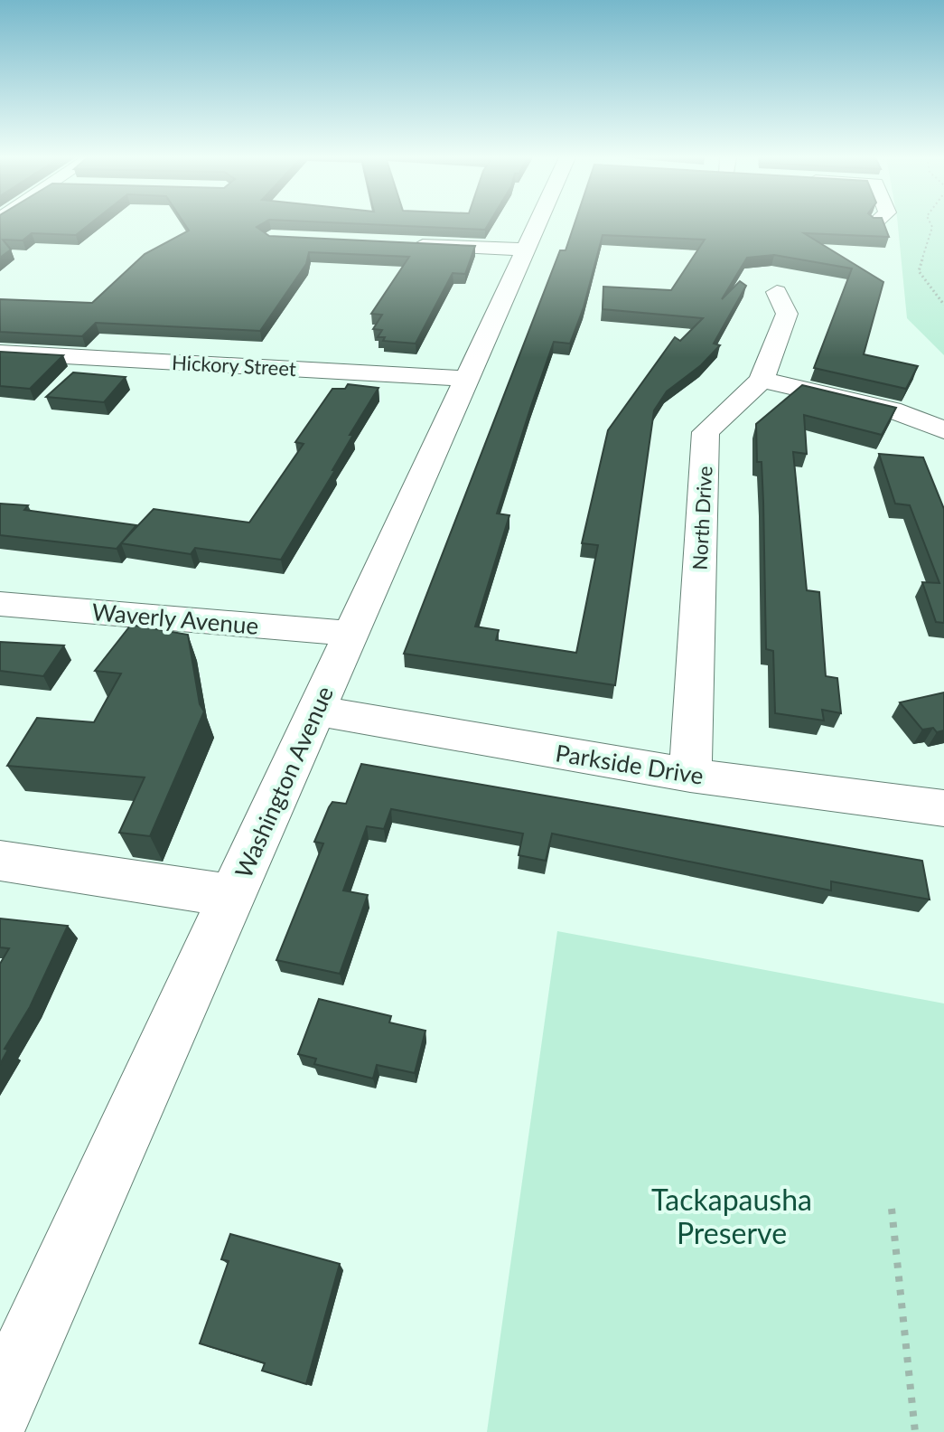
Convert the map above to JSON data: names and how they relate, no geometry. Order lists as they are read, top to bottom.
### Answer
{
  "streets": {
    "street": [
      "Hickory Street",
      "North Drive",
      "Waverly Avenue",
      "Parkside Drive",
      "Washington Avenue"
    ]
  },
  "crossings": [
    ["Hickory Street", "Washington Avenue"],
    ["North Drive", "Parkside Drive"],
    ["Waverly Avenue", "Washington Avenue"],
    ["Parkside Drive", "Washington Avenue"]
  ],
  "parks": ["Tackapausha Preserve"]
}
